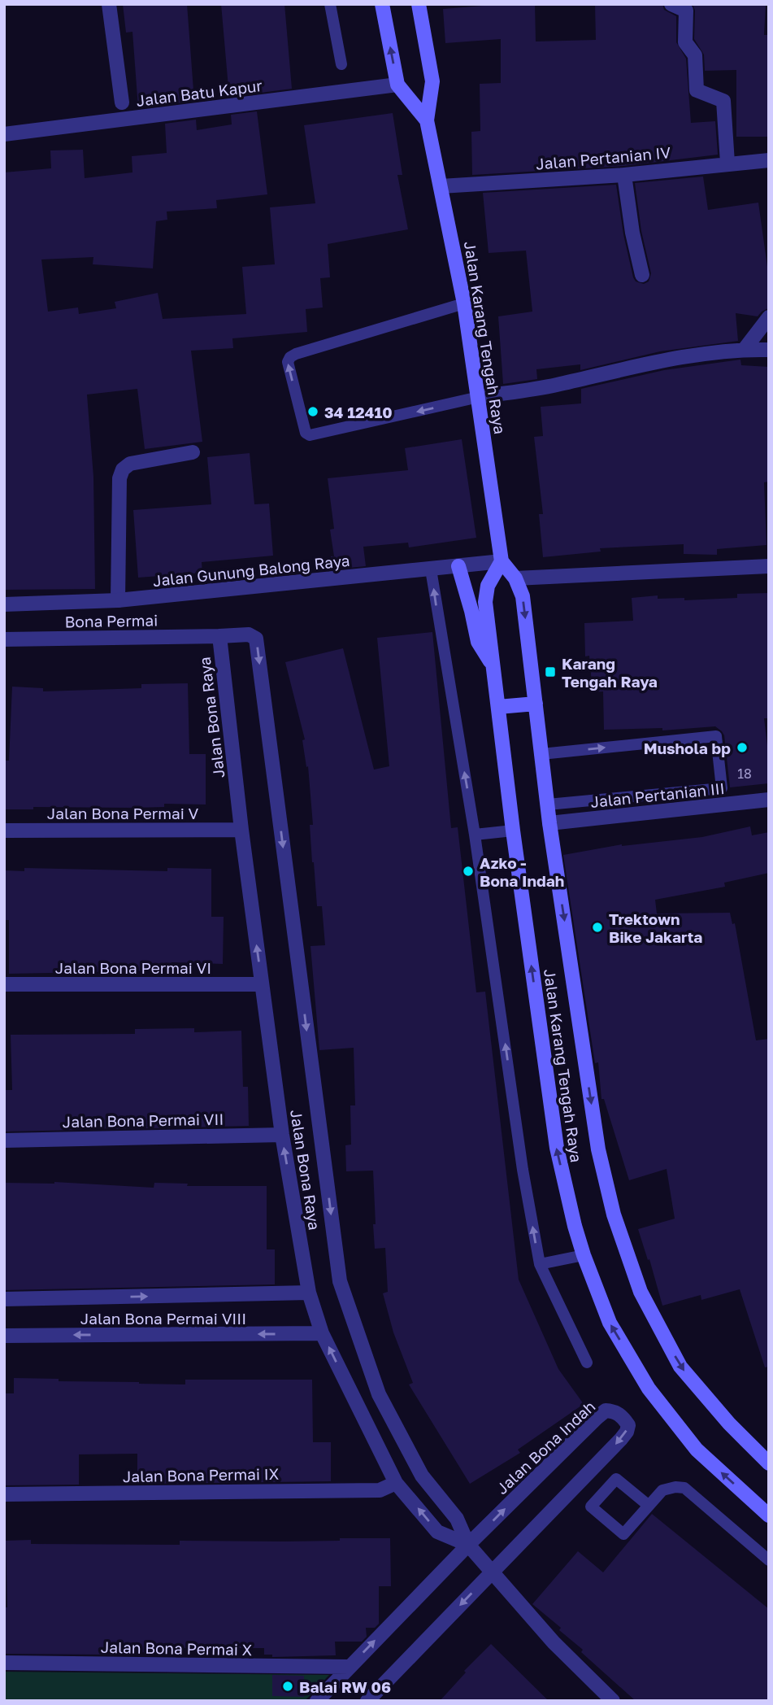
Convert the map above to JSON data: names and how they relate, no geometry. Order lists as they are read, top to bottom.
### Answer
{
  "streets": {
    "main road": ["Jalan Karang Tengah Raya"],
    "street": [
      "Jalan Batu Kapur",
      "Jalan Pertanian IV",
      "Jalan Gunung Balong Raya",
      "Bona Permai",
      "Jalan Bona Raya",
      "Jalan Pertanian III",
      "Jalan Bona Permai V",
      "Jalan Bona Permai VI",
      "Jalan Bona Permai VII",
      "Jalan Bona Permai VIII",
      "Jalan Bona Indah",
      "Jalan Bona Permai IX",
      "Jalan Bona Permai X"
    ]
  },
  "crossings": [
    ["Jalan Batu Kapur", "Jalan Karang Tengah Raya"],
    ["Jalan Pertanian IV", "Jalan Karang Tengah Raya"],
    ["Jalan Karang Tengah Raya", "Jalan Gunung Balong Raya"],
    ["Jalan Karang Tengah Raya", "Jalan Pertanian III"],
    ["Bona Permai", "Jalan Bona Raya"],
    ["Jalan Bona Raya", "Jalan Bona Permai V"],
    ["Jalan Bona Raya", "Jalan Bona Permai VI"],
    ["Jalan Bona Raya", "Jalan Bona Permai VII"],
    ["Jalan Bona Raya", "Jalan Bona Permai VIII"],
    ["Jalan Bona Raya", "Jalan Bona Indah"],
    ["Jalan Bona Raya", "Jalan Bona Permai IX"],
    ["Jalan Bona Indah", "Jalan Bona Permai X"]
  ],
  "places": {
    "other": [
      "34 12410",
      "Mushola bp",
      "Azko - Bona Indah",
      "Trektown Bike Jakarta",
      "Balai RW 06"
    ],
    "transit": ["Karang Tengah Raya"]
  },
  "house_numbers": ["18"]
}
